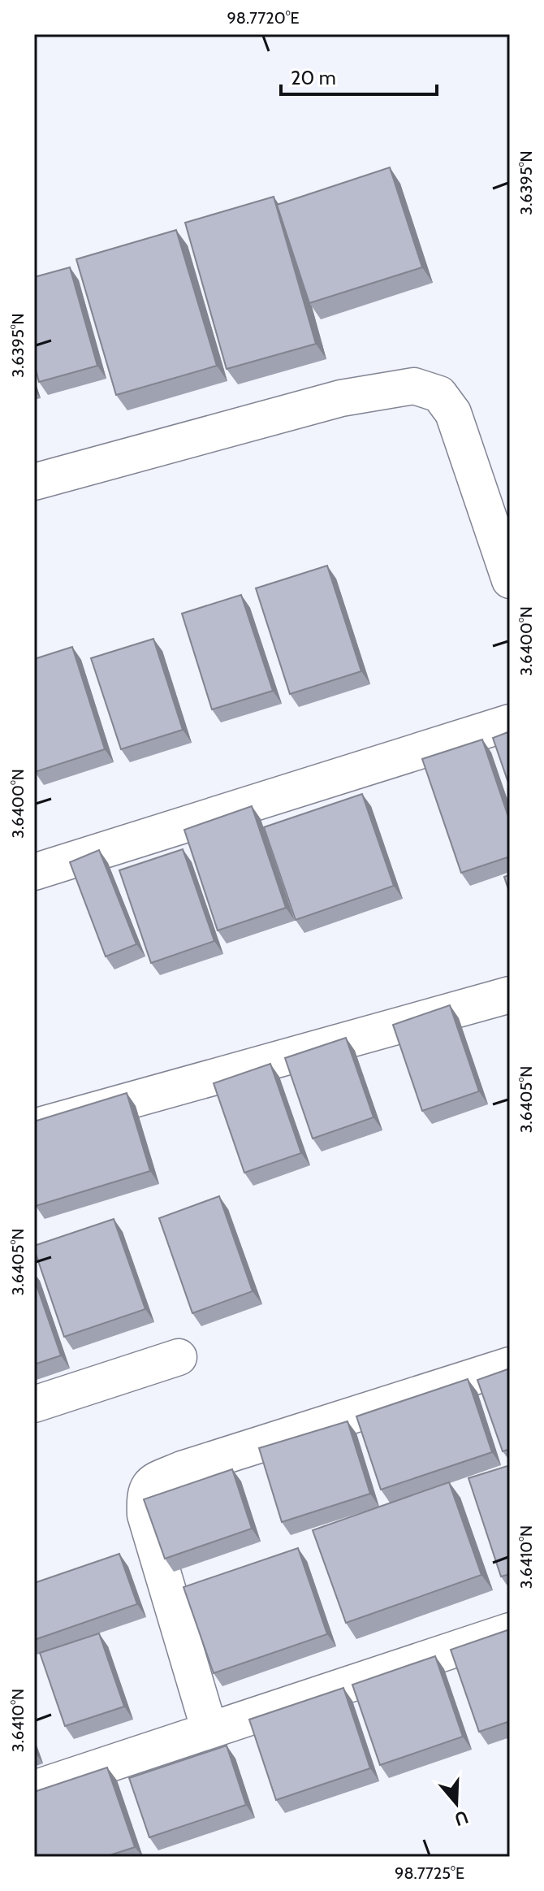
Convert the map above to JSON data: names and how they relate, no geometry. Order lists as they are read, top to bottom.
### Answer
{
  "scale_bar": "20 m",
  "north": "bottom",
  "coordinates": [
    "98.7720°E",
    "3.6395°N",
    "3.6400°N",
    "3.6405°N",
    "3.6410°N",
    "98.7725°E"
  ]
}
